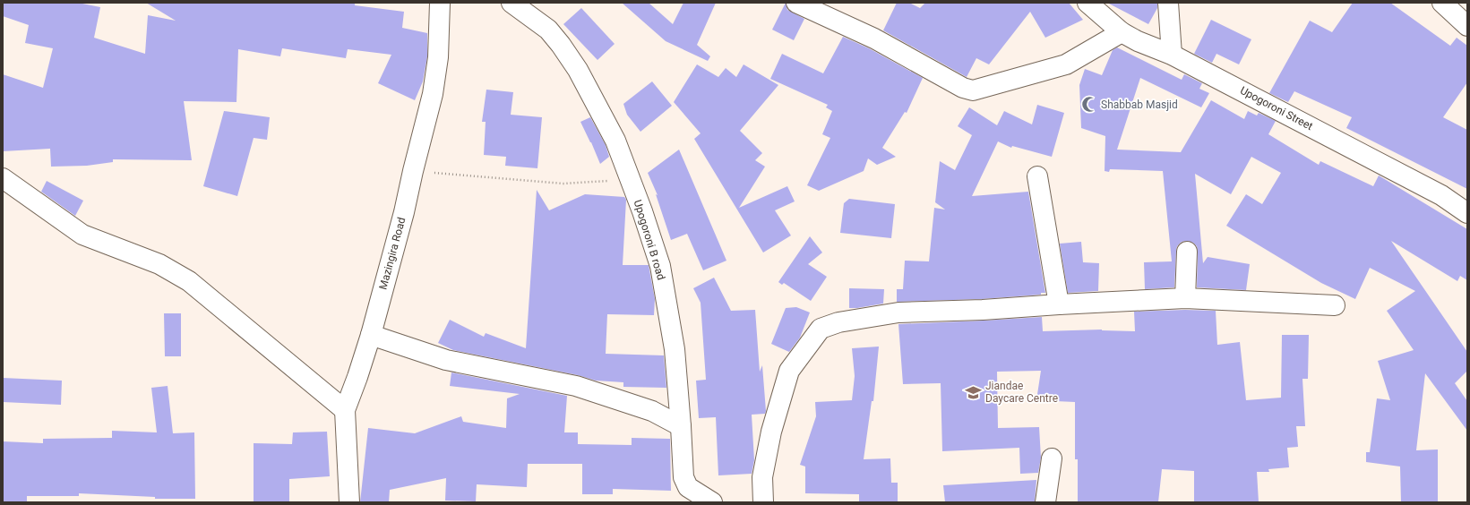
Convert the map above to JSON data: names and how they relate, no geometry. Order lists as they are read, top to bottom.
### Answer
{
  "streets": {
    "street": ["Upogoroni Street", "Upogoroni B road", "Mazingira Road"]
  },
  "places": {
    "mosque": ["Shabbab Masjid"],
    "school or university": ["Jiandae Daycare Centre"]
  }
}
